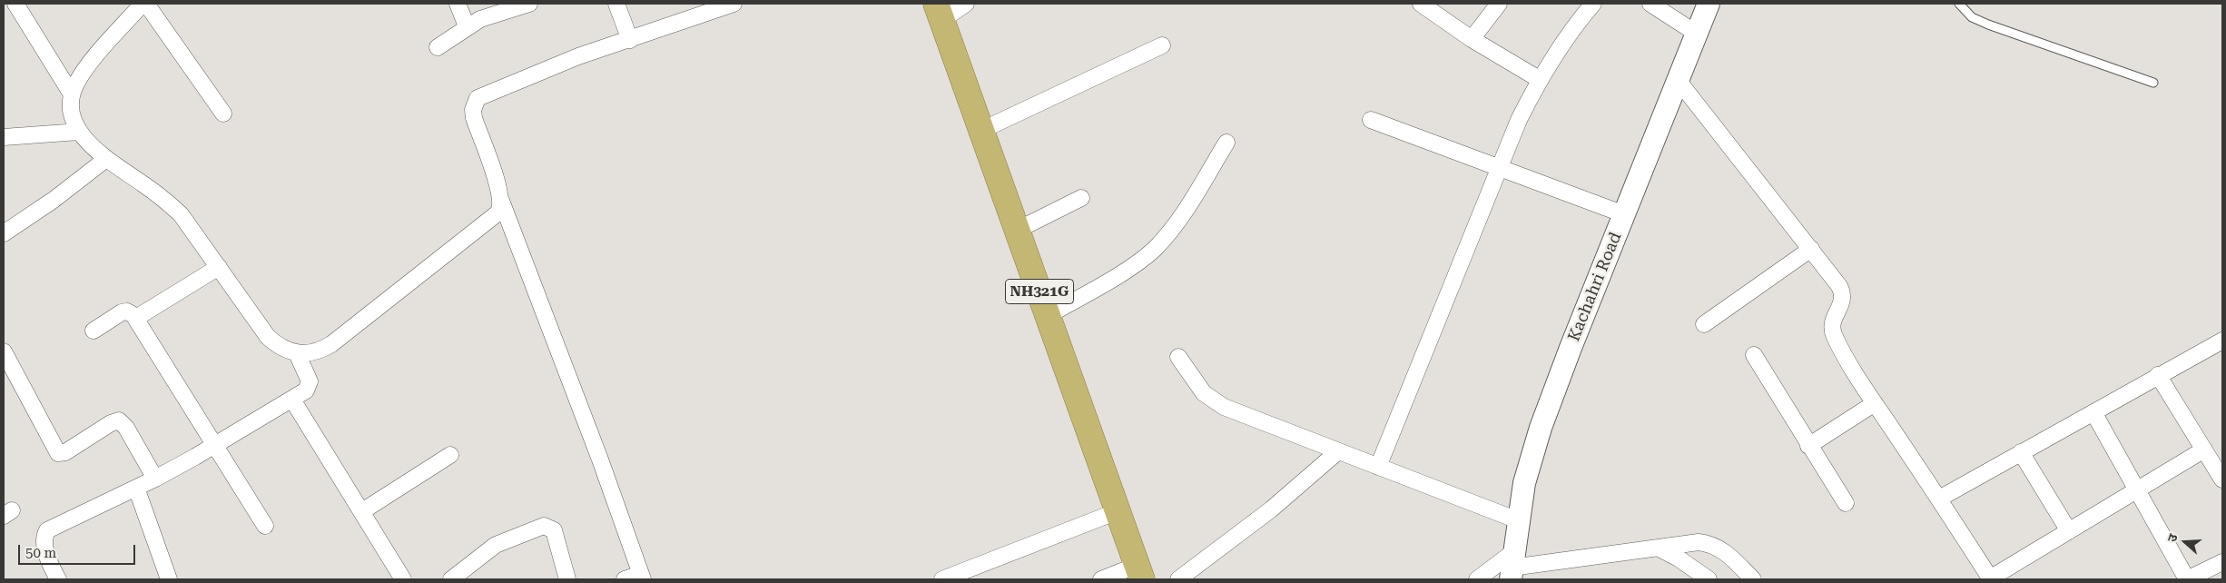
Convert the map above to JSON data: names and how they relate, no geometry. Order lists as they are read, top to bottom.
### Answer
{
  "streets": {
    "highway": ["NH321G"],
    "main road": ["Kachahri Road"]
  },
  "scale_bar": "50 m",
  "north": "left"
}
